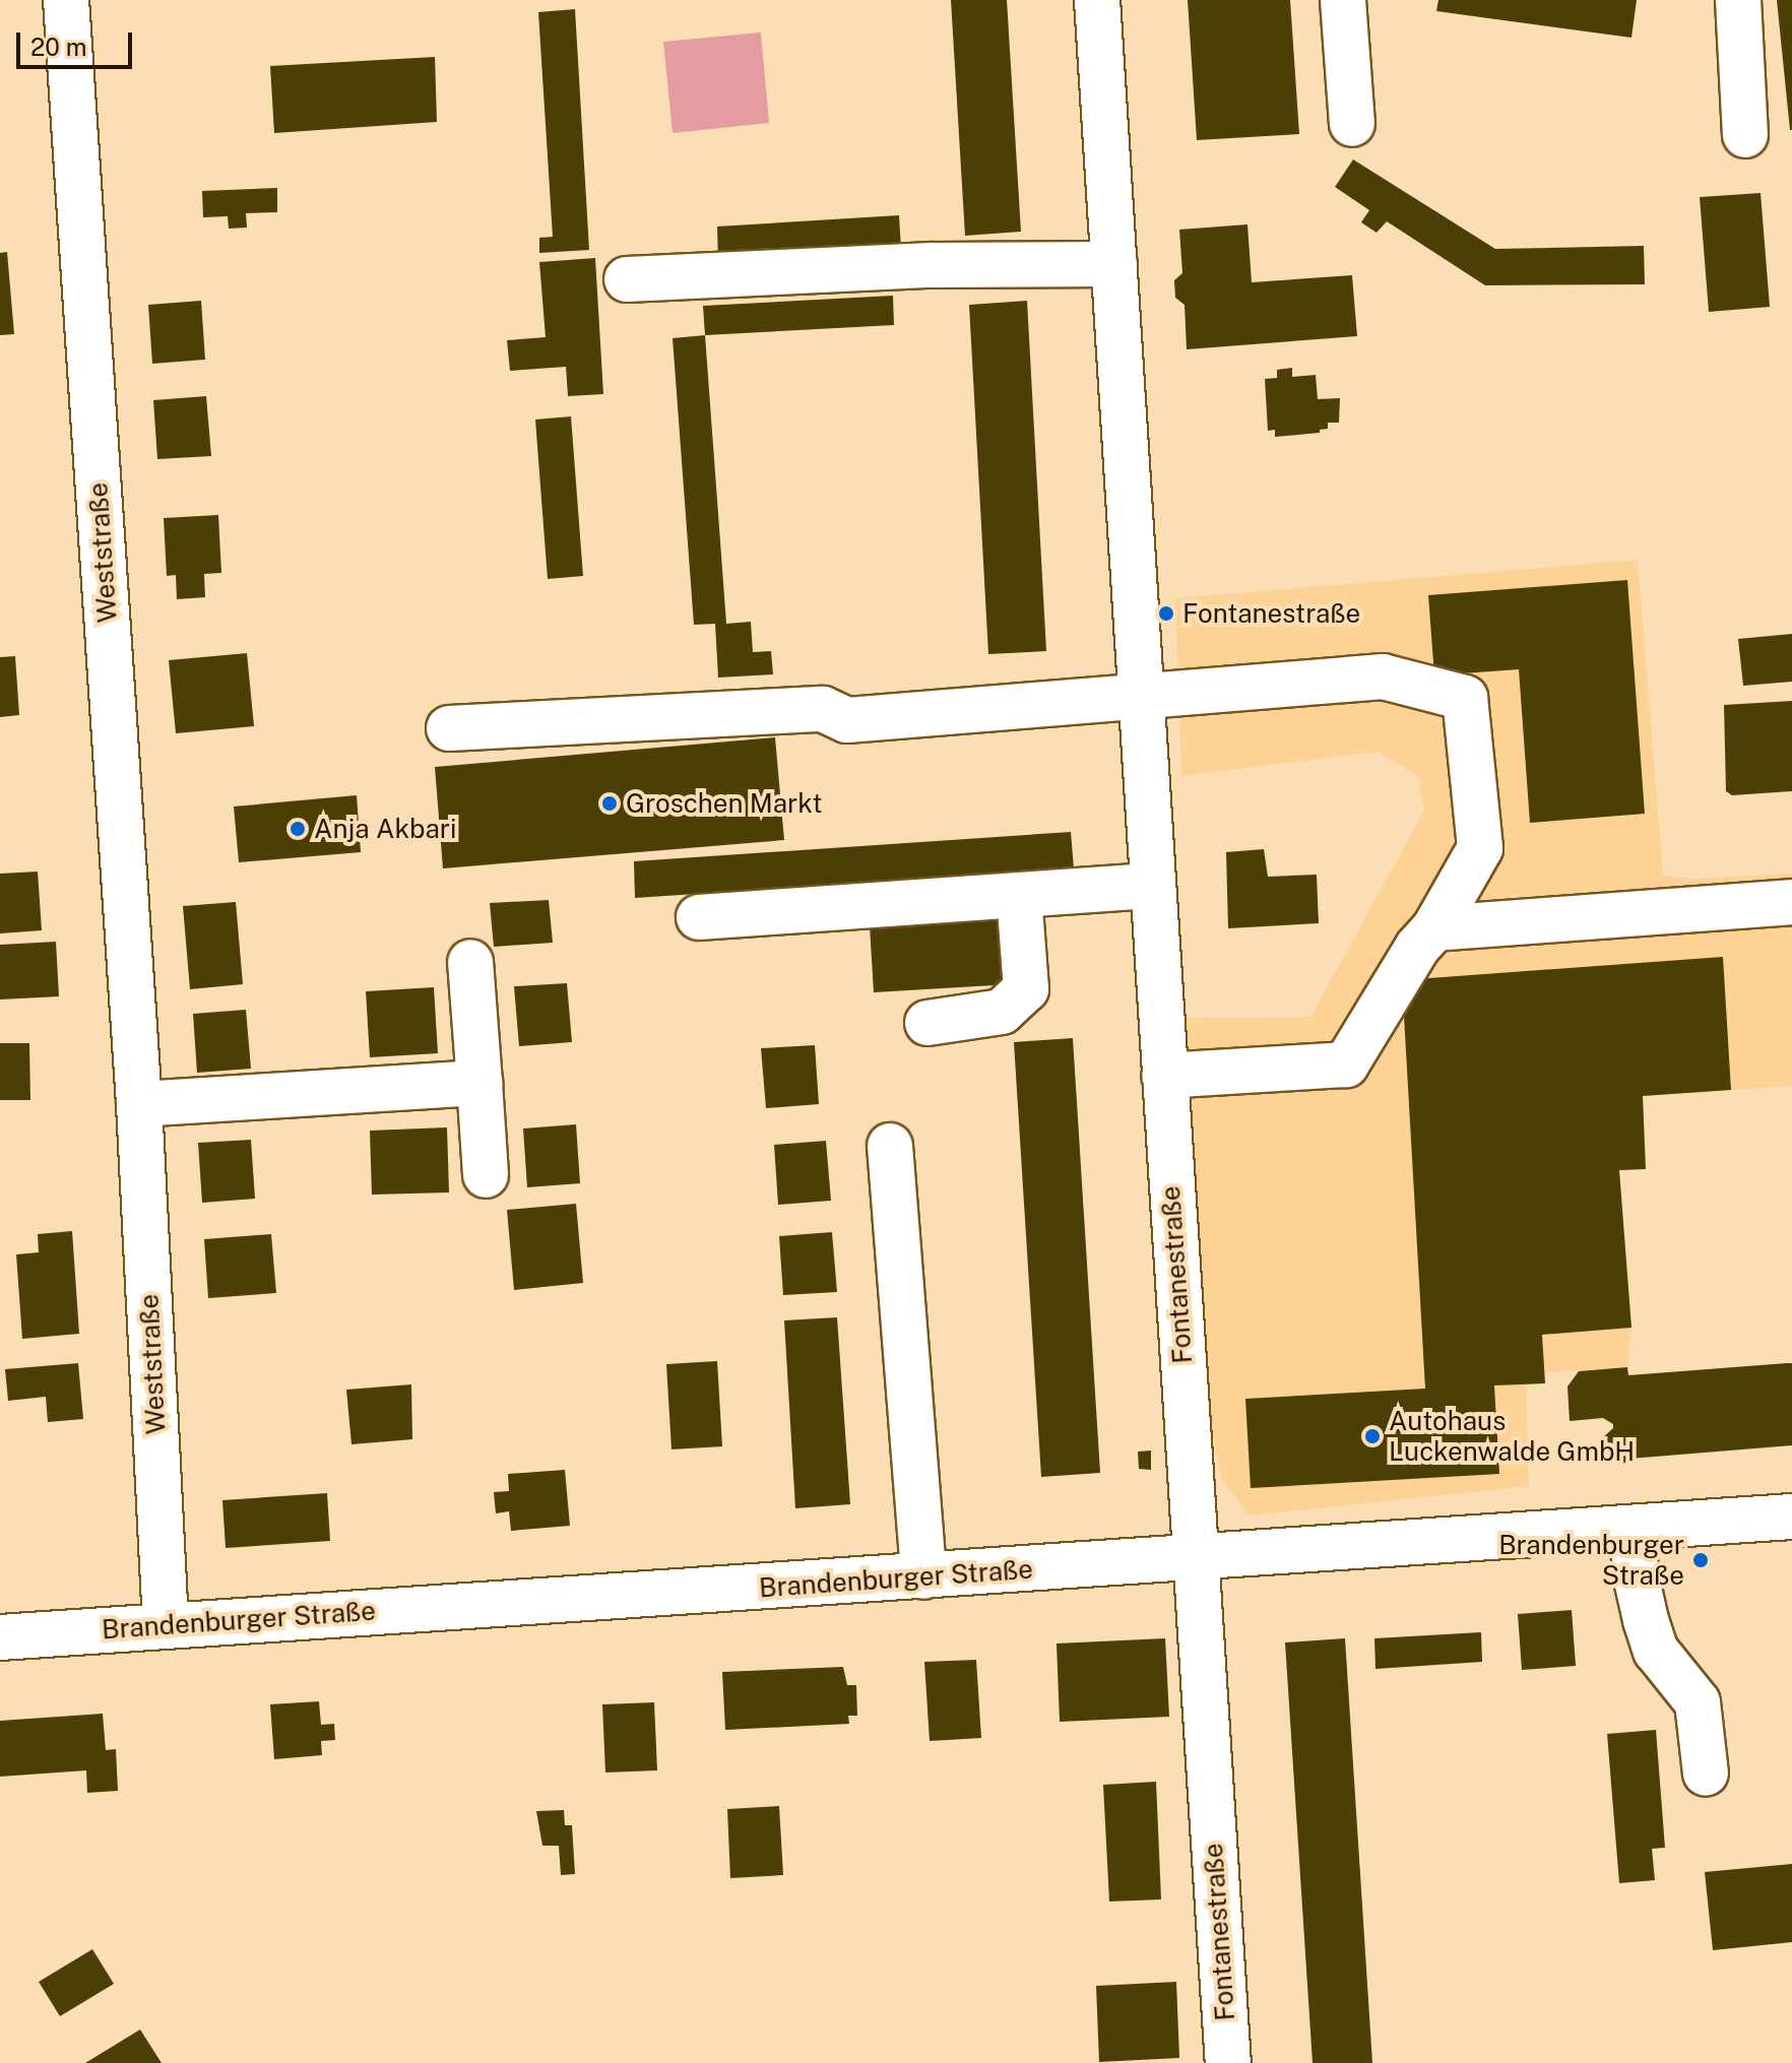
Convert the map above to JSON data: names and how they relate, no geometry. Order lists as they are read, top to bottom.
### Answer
{
  "streets": {
    "street": ["Weststraße", "Fontanestraße", "Brandenburger Straße"]
  },
  "crossings": [
    ["Weststraße", "Brandenburger Straße"],
    ["Fontanestraße", "Brandenburger Straße"]
  ],
  "places": [
    "Fontanestraße",
    "Groschen Markt",
    "Anja Akbari",
    "Autohaus Luckenwalde GmbH",
    "Brandenburger Straße"
  ],
  "scale_bar": "20 m"
}
